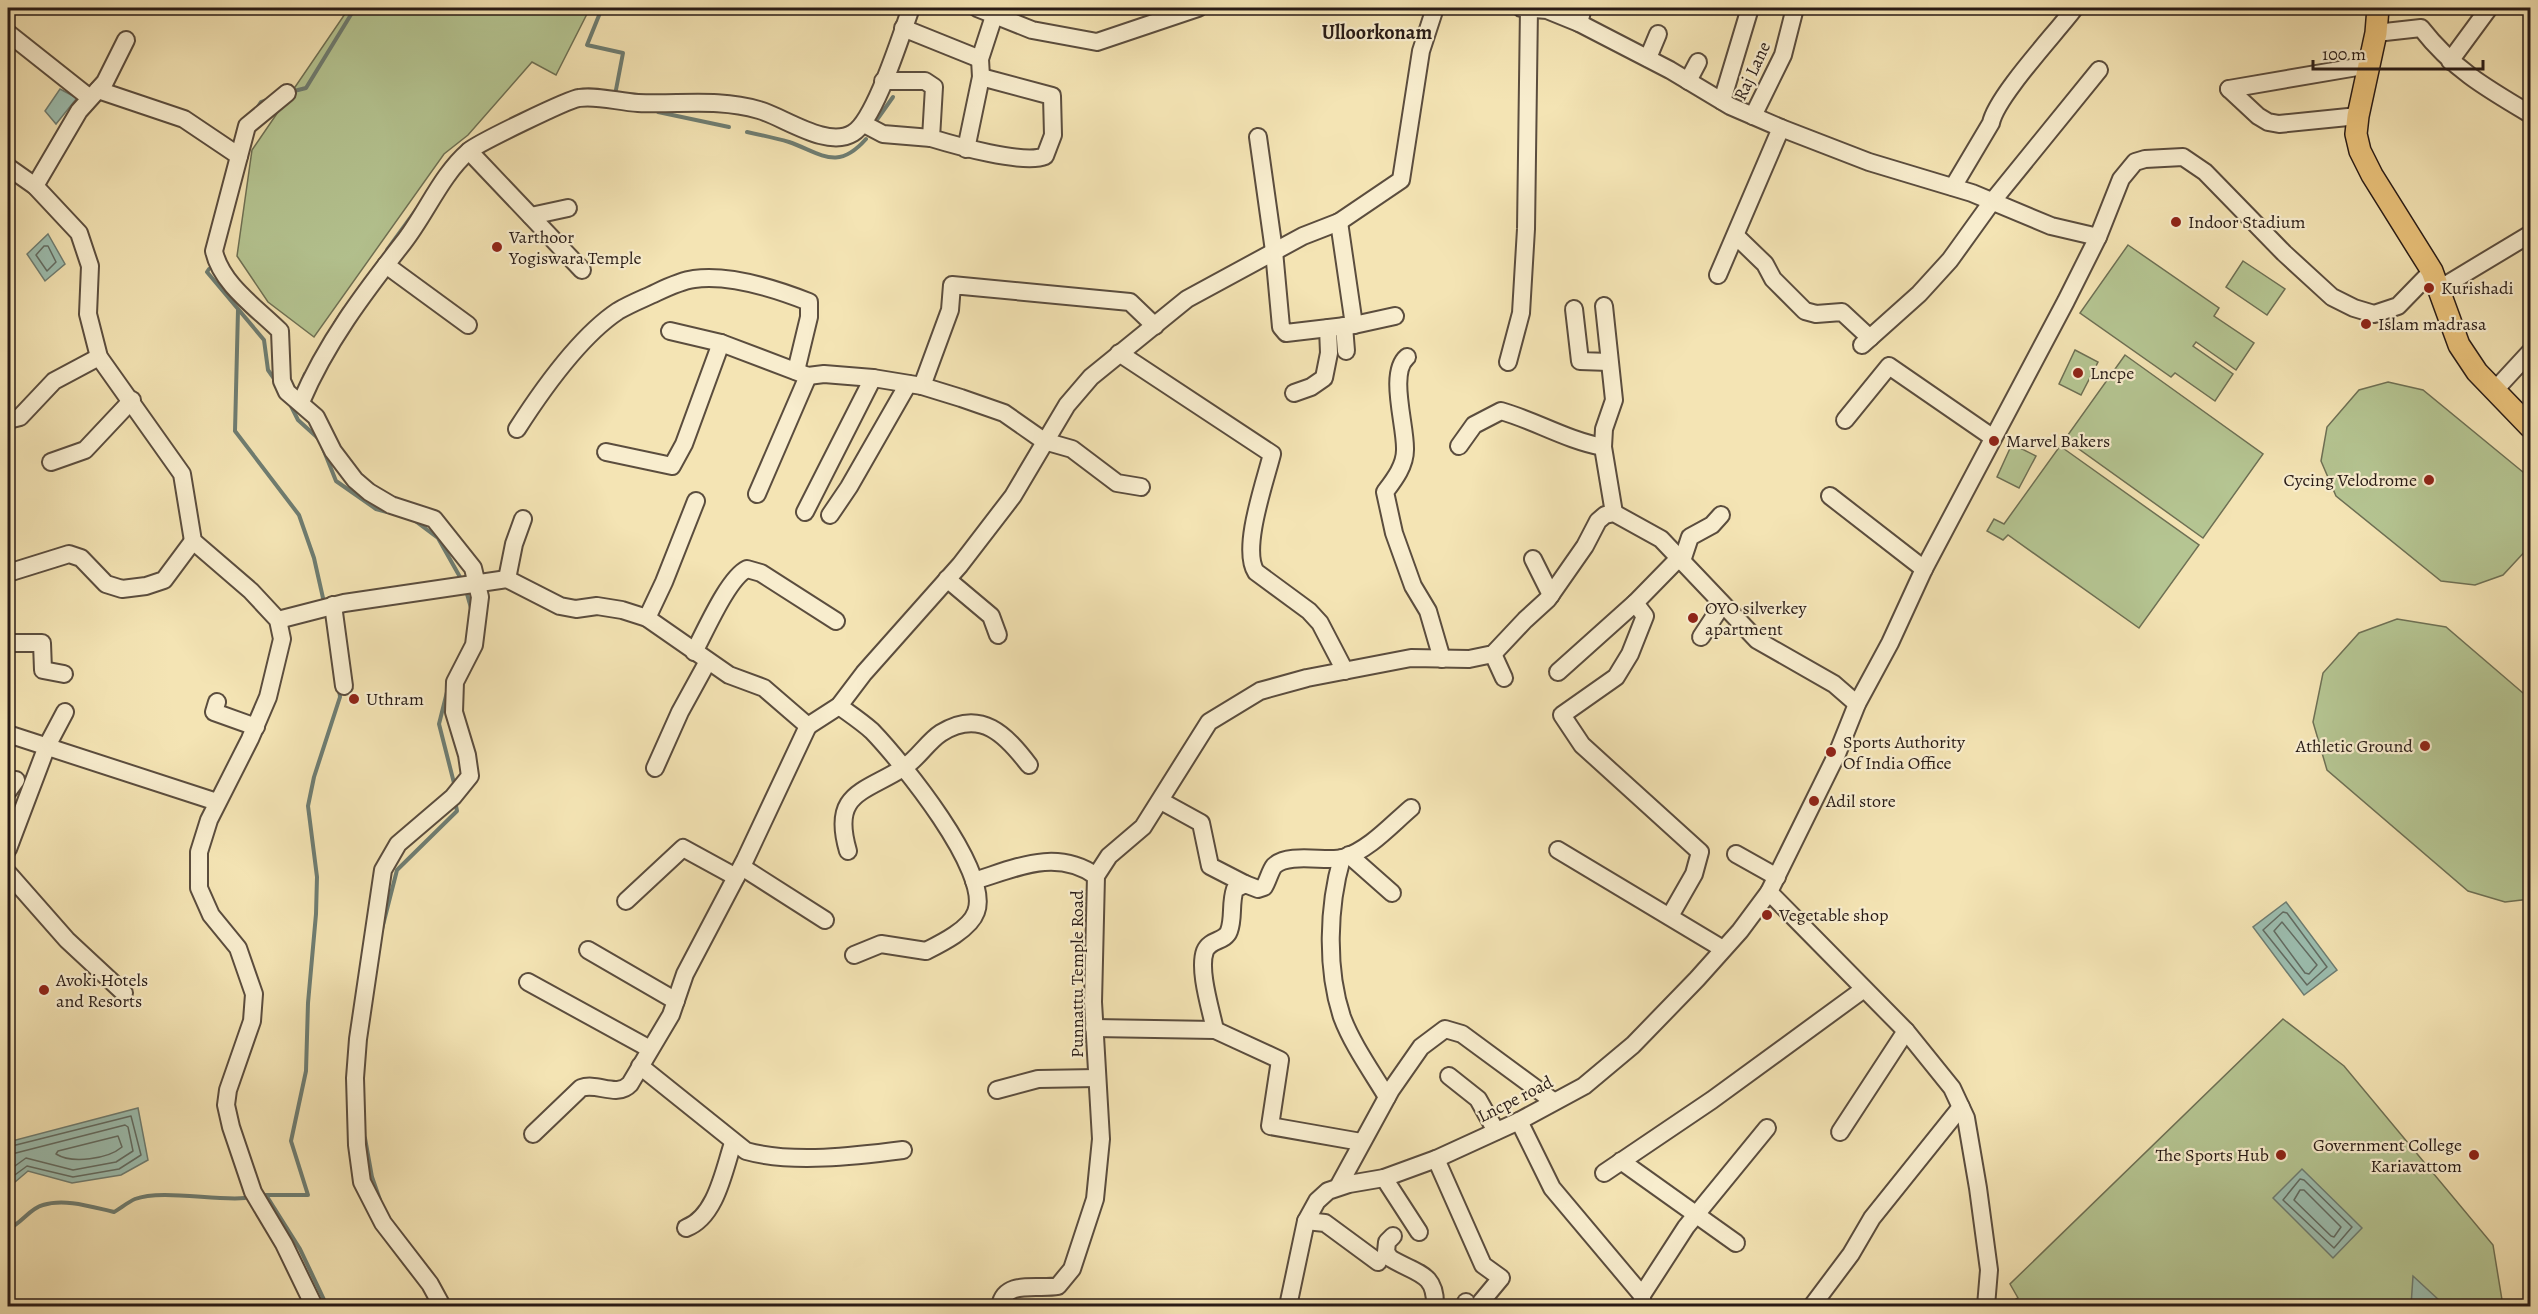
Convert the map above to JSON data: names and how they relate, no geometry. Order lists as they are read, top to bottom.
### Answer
{
  "streets": {
    "street": ["Raj Lane", "Punnattu Temple Road", "Lncpe road"]
  },
  "districts": ["Ulloorkonam"],
  "places": [
    "Indoor Stadium",
    "Varthoor Yogiswara Temple",
    "Kurishadi",
    "Islam madrasa",
    "Lncpe",
    "Marvel Bakers",
    "Cycing Velodrome",
    "OYO silverkey apartment",
    "Uthram",
    "Athletic Ground",
    "Sports Authority Of India Office",
    "Adil store",
    "Vegetable shop",
    "Avoki Hotels and Resorts",
    "The Sports Hub",
    "Government College Kariavattom"
  ],
  "scale_bar": "100 m"
}
